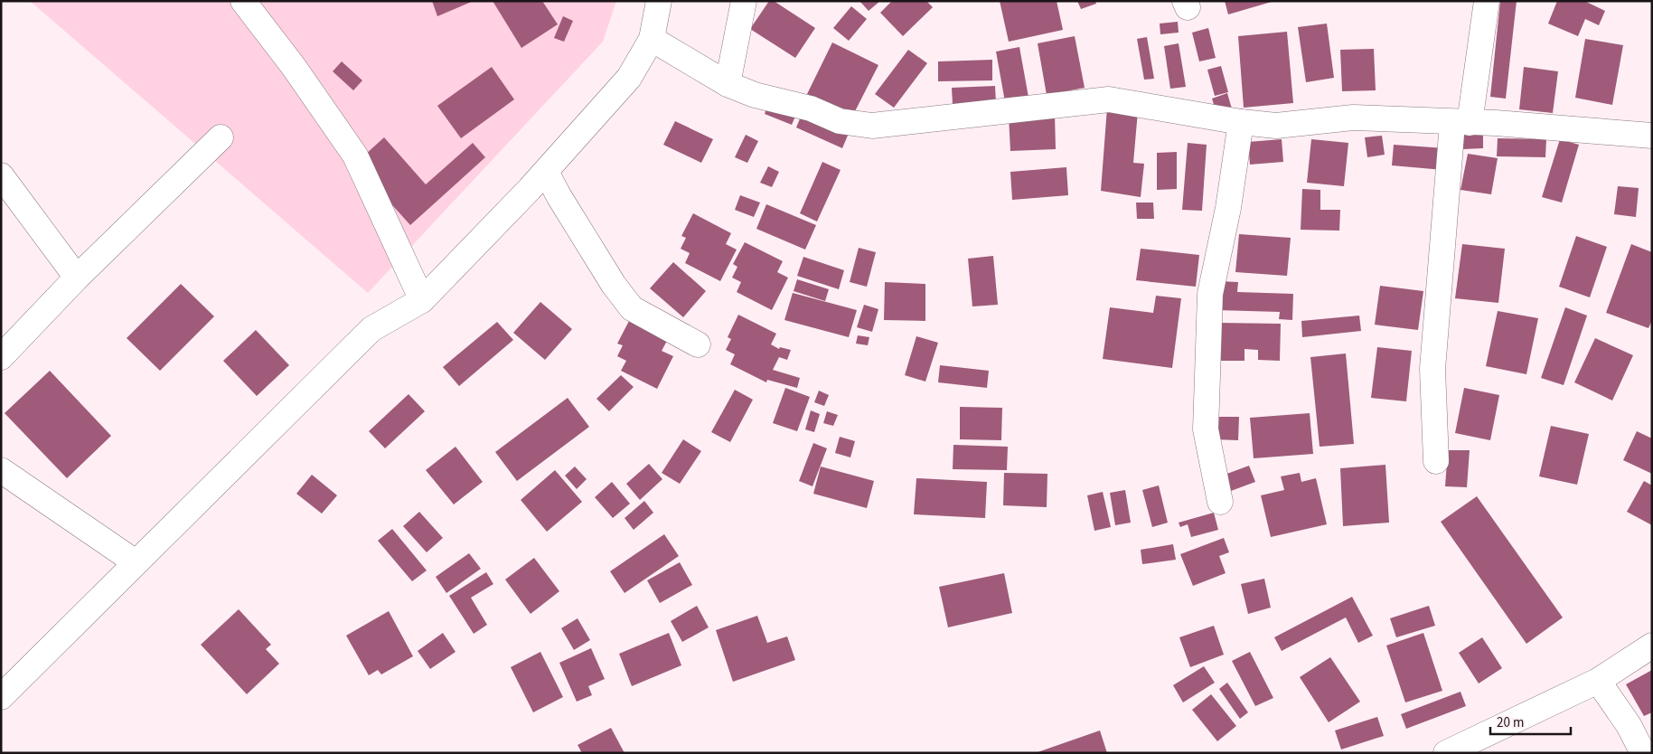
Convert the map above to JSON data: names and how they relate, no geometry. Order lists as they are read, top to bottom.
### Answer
{
  "scale_bar": "20 m"
}
